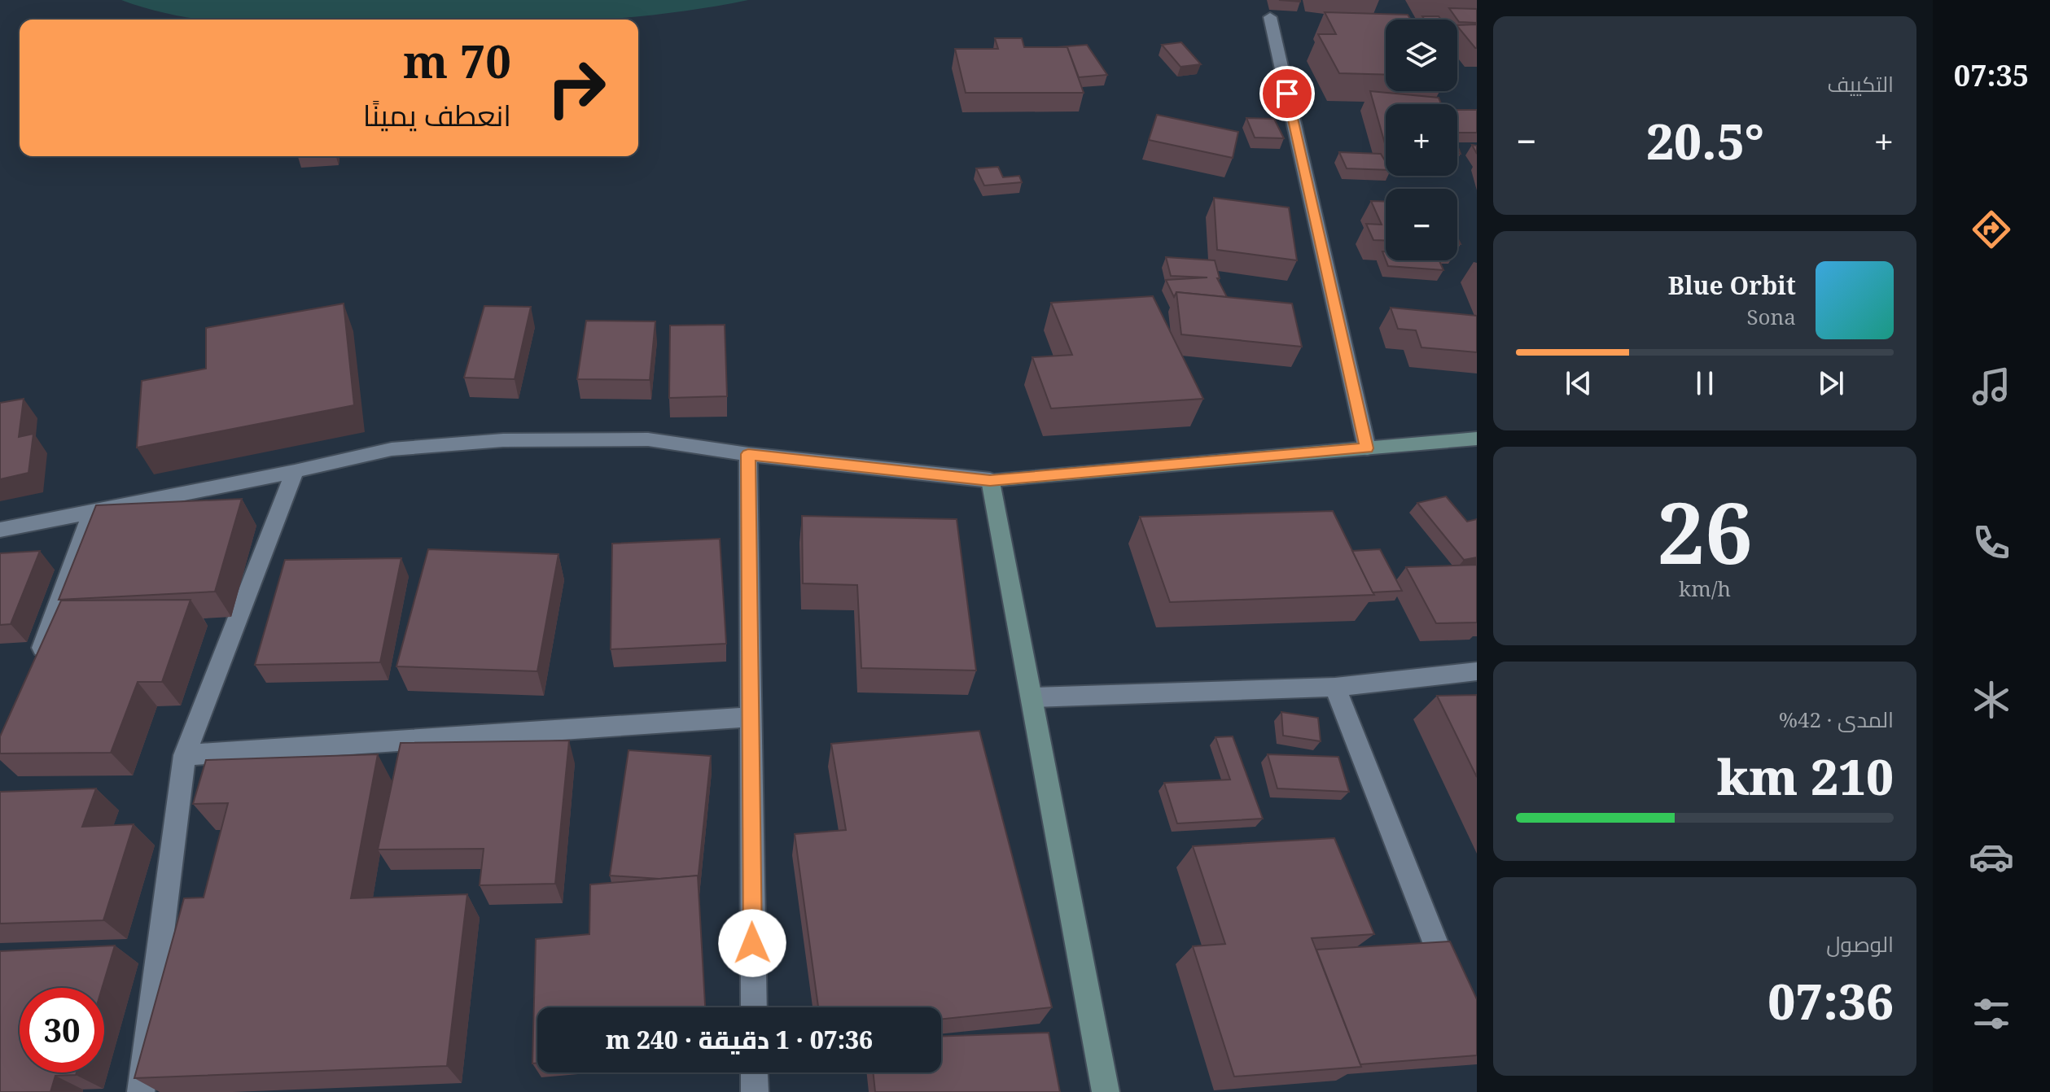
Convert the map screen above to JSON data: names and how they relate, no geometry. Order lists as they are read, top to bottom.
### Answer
{
  "page": {
    "tabs": "07:35",
    "tile": [
      "التكييف",
      ["26", "km/h"],
      ["المدى · 42%", "210 km"],
      ["الوصول", "07:36"]
    ],
    "map_buttons": ["+", "−"],
    "turn": ["70 m", "انعطف يمينًا"],
    "heat": ["−", "20.5°", "+"],
    "song": ["Blue Orbit", "Sona"],
    "limit": "30",
    "trip": "07:36 · 1 دقيقة · 240 m"
  }
}
